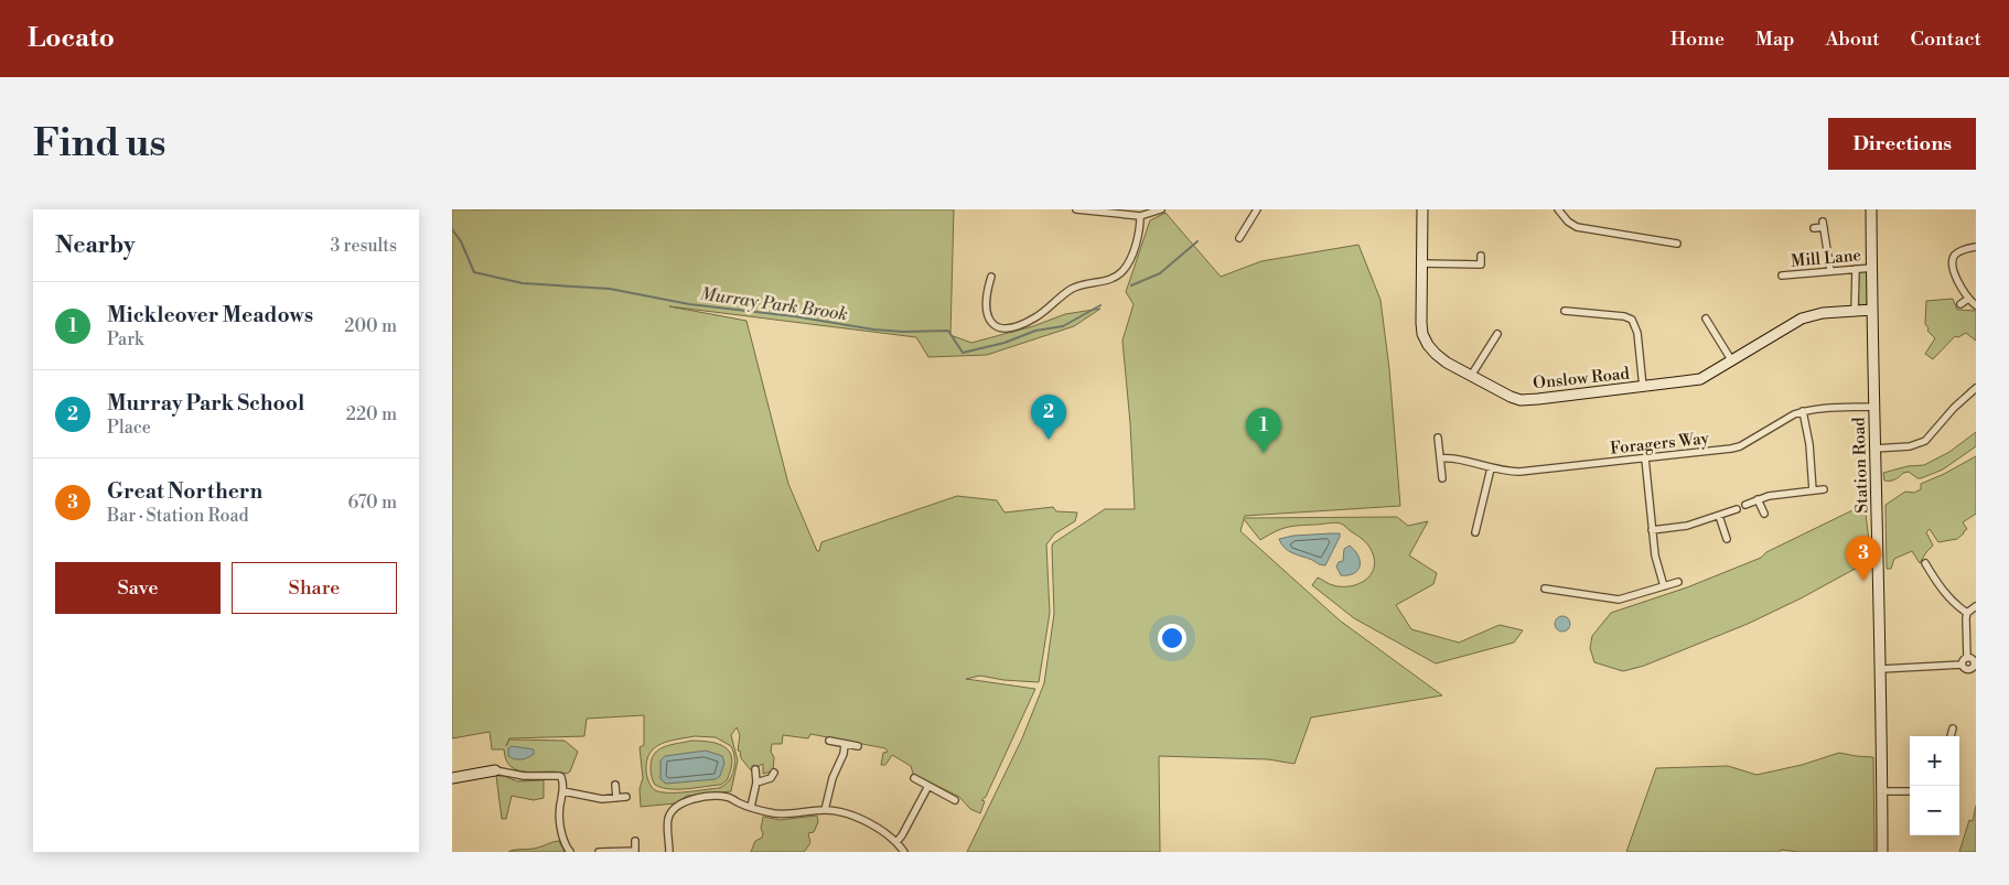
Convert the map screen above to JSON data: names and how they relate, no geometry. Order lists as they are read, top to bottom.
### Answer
{
  "streets": {
    "street": [
      "Mill Lane",
      "Onslow Road",
      "Foragers Way",
      "Station Road"
    ]
  },
  "crossings": [
    ["Mill Lane", "Station Road"],
    ["Onslow Road", "Station Road"],
    ["Foragers Way", "Station Road"]
  ],
  "water": ["Murray Park Brook"],
  "page": {
    "header": "Locato",
    "nav": [
      "Home",
      "Map",
      "About",
      "Contact"
    ],
    "buttons": [
      "Directions",
      ["Save", "Share"]
    ],
    "title": "Find us",
    "heading": ["Nearby", "3 results"],
    "list": [
      {
        "mark": "1",
        "name": "Mickleover Meadows",
        "note": "Park",
        "value": "200 m"
      },
      {
        "mark": "2",
        "name": "Murray Park School",
        "note": "Place",
        "value": "220 m"
      },
      {
        "mark": "3",
        "name": "Great Northern",
        "note": "Bar · Station Road",
        "value": "670 m"
      }
    ],
    "pins": ["2", "1", "3"],
    "map_buttons": ["+", "−"]
  }
}
